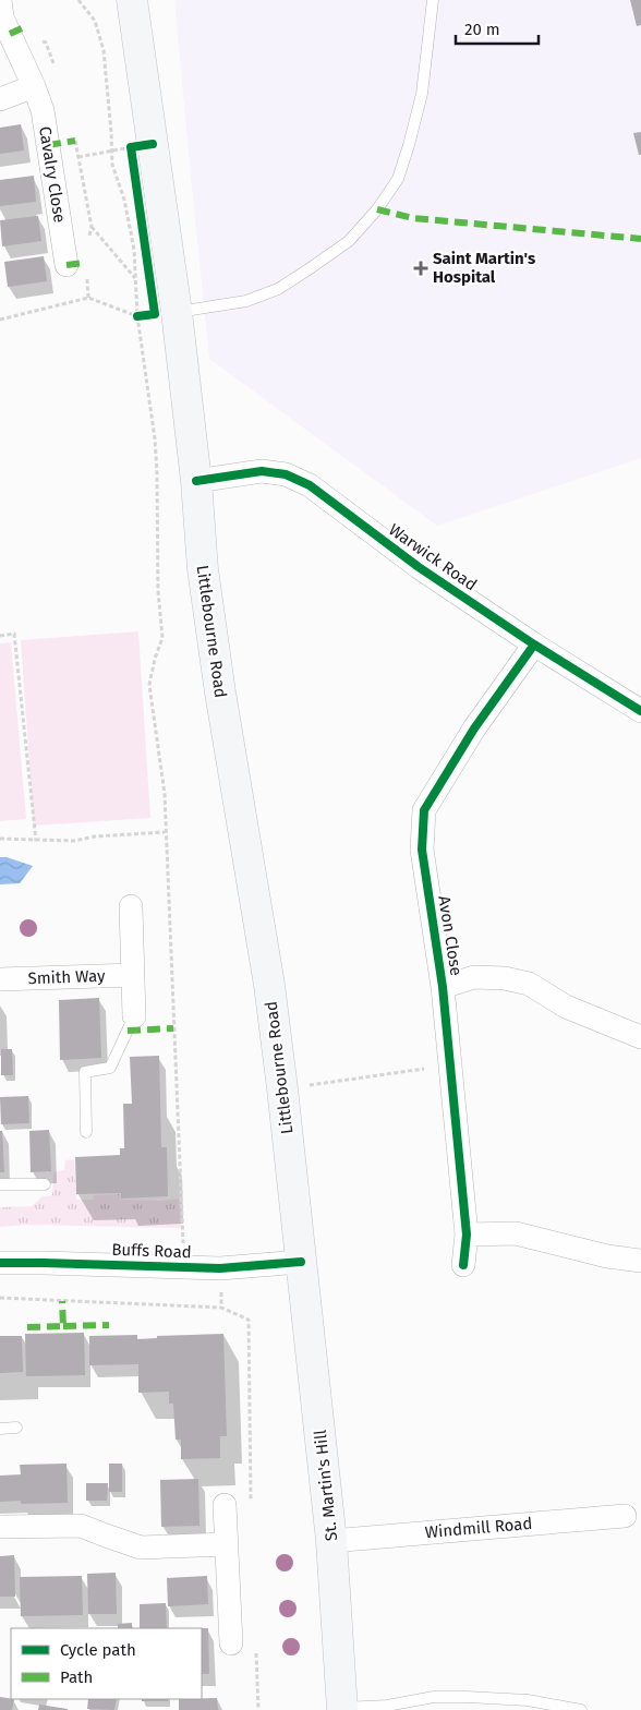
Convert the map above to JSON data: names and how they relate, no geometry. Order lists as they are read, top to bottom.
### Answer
{
  "streets": {
    "main road": ["Littlebourne Road", "St. Martin's Hill"],
    "street": [
      "Cavalry Close",
      "Warwick Road",
      "Avon Close",
      "Smith Way",
      "Buffs Road",
      "Windmill Road"
    ]
  },
  "crossings": [
    ["Warwick Road", "Littlebourne Road"],
    ["Warwick Road", "Avon Close"],
    ["Littlebourne Road", "Buffs Road"],
    ["Littlebourne Road", "St. Martin's Hill"],
    ["Buffs Road", "St. Martin's Hill"],
    ["St. Martin's Hill", "Windmill Road"]
  ],
  "places": {
    "health": ["Saint Martin's Hospital"]
  },
  "legend": ["Cycle path", "Path"],
  "scale_bar": "20 m"
}
